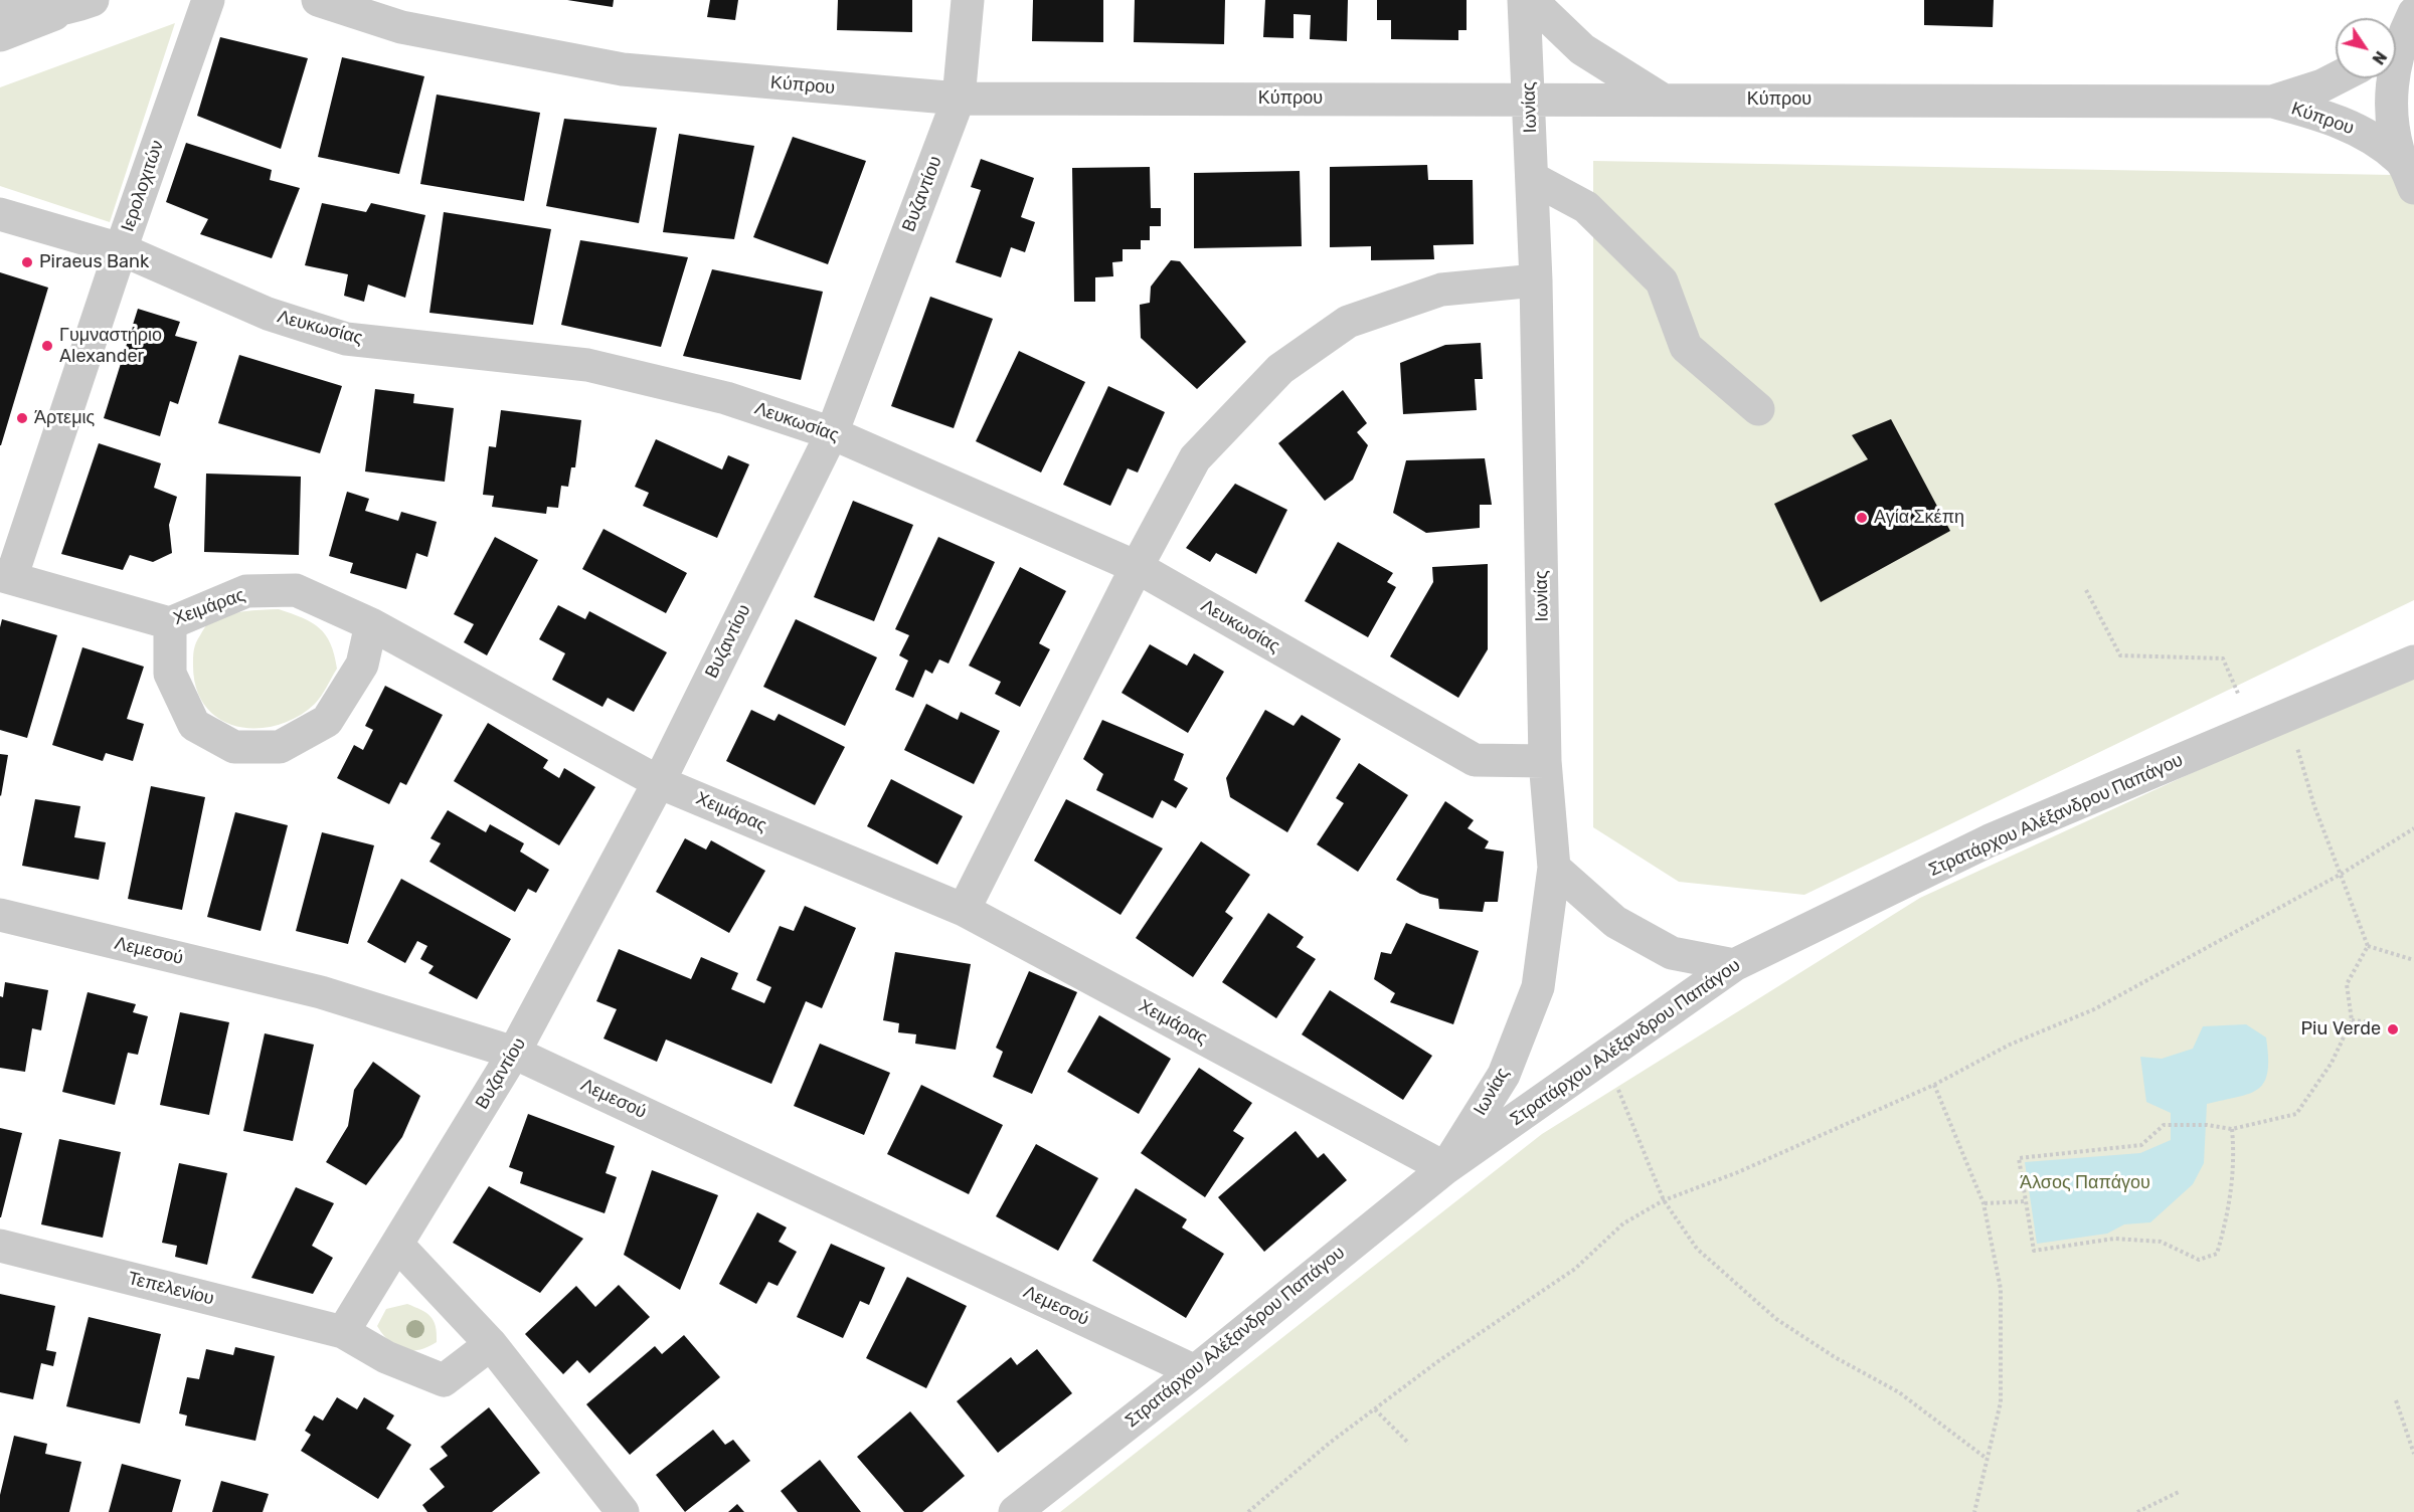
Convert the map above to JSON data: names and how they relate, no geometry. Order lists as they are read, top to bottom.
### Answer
{
  "streets": {
    "street": [
      "Κύπρου",
      "Ιωνίας",
      "Ιερολοχιτών",
      "Βυζαντίου",
      "Λευκωσίας",
      "Χειμάρας",
      "Στρατάρχου Αλέξανδρου Παπάγου",
      "Λεμεσού",
      "Τεπελενίου"
    ]
  },
  "crossings": [
    ["Κύπρου", "Ιωνίας"],
    ["Κύπρου", "Βυζαντίου"],
    ["Ιωνίας", "Λευκωσίας"],
    ["Ιωνίας", "Χειμάρας"],
    ["Ιωνίας", "Στρατάρχου Αλέξανδρου Παπάγου"],
    ["Ιερολοχιτών", "Λευκωσίας"],
    ["Ιερολοχιτών", "Χειμάρας"],
    ["Βυζαντίου", "Λευκωσίας"],
    ["Βυζαντίου", "Χειμάρας"],
    ["Βυζαντίου", "Λεμεσού"],
    ["Βυζαντίου", "Τεπελενίου"],
    ["Χειμάρας", "Στρατάρχου Αλέξανδρου Παπάγου"],
    ["Στρατάρχου Αλέξανδρου Παπάγου", "Λεμεσού"]
  ],
  "parks": ["Άλσος Παπάγου"],
  "places": [
    "Piraeus Bank",
    "Γυμναστήριο Alexander",
    "Άρτεμις",
    "Αγία Σκέπη",
    "Piu Verde"
  ],
  "north": "bottom right"
}
